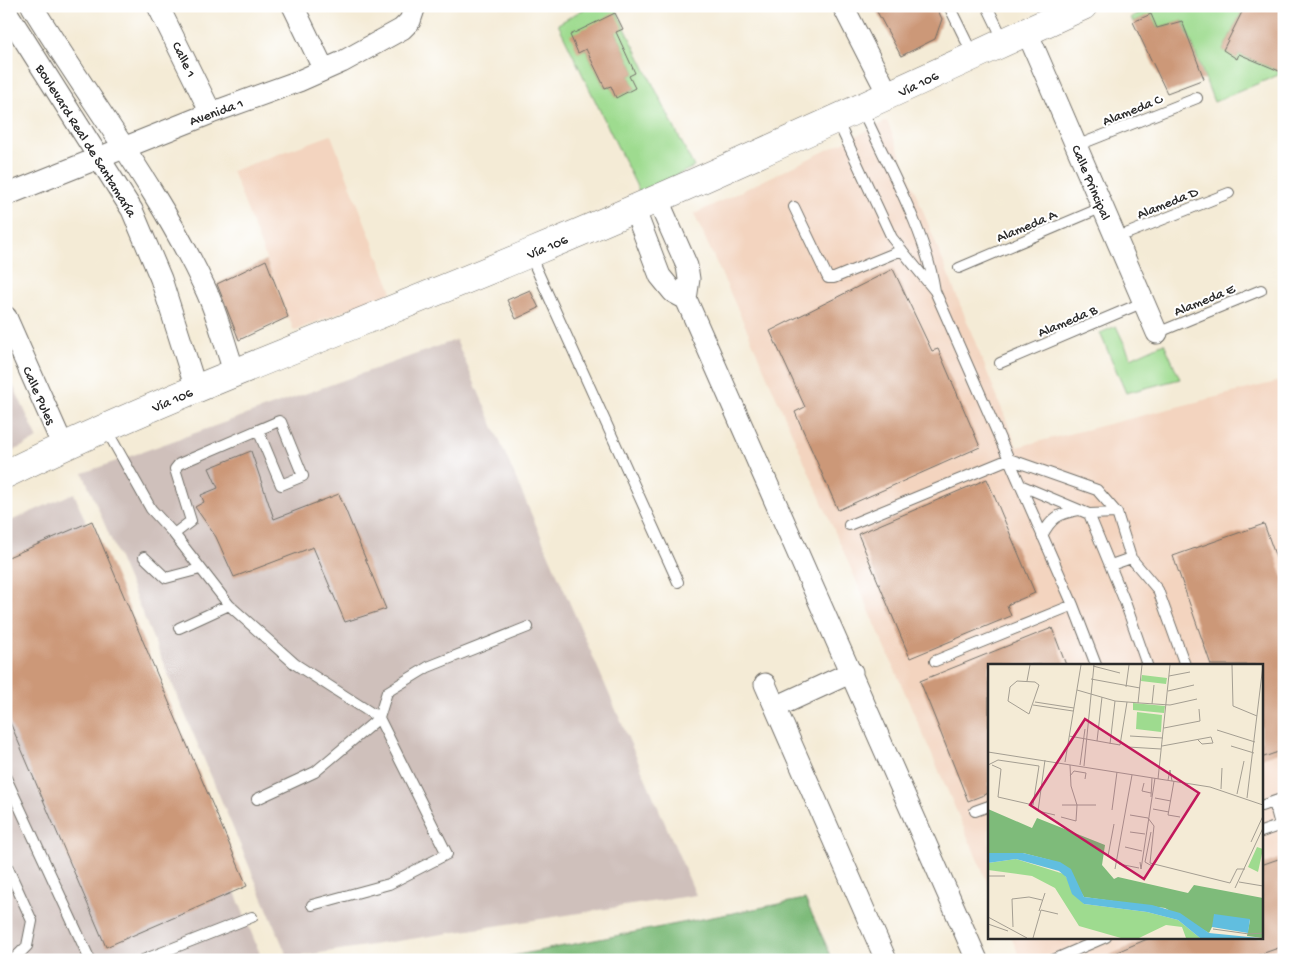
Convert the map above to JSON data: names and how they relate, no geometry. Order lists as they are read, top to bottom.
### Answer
{
  "streets": {
    "main road": ["Vía 106"],
    "street": [
      "Calle 1",
      "Avenida 1",
      "Boulevard Real de Santamaría",
      "Calle Principal",
      "Calle Pules"
    ],
    "lane": [
      "Alameda C",
      "Alameda D",
      "Alameda A",
      "Alameda E",
      "Alameda B"
    ]
  },
  "crossings": [
    ["Calle 1", "Avenida 1"],
    ["Vía 106", "Boulevard Real de Santamaría"],
    ["Vía 106", "Calle Principal"],
    ["Vía 106", "Calle Pules"],
    ["Alameda C", "Calle Principal"],
    ["Avenida 1", "Boulevard Real de Santamaría"],
    ["Calle Principal", "Alameda D"],
    ["Calle Principal", "Alameda A"],
    ["Calle Principal", "Alameda E"],
    ["Calle Principal", "Alameda B"]
  ]
}
